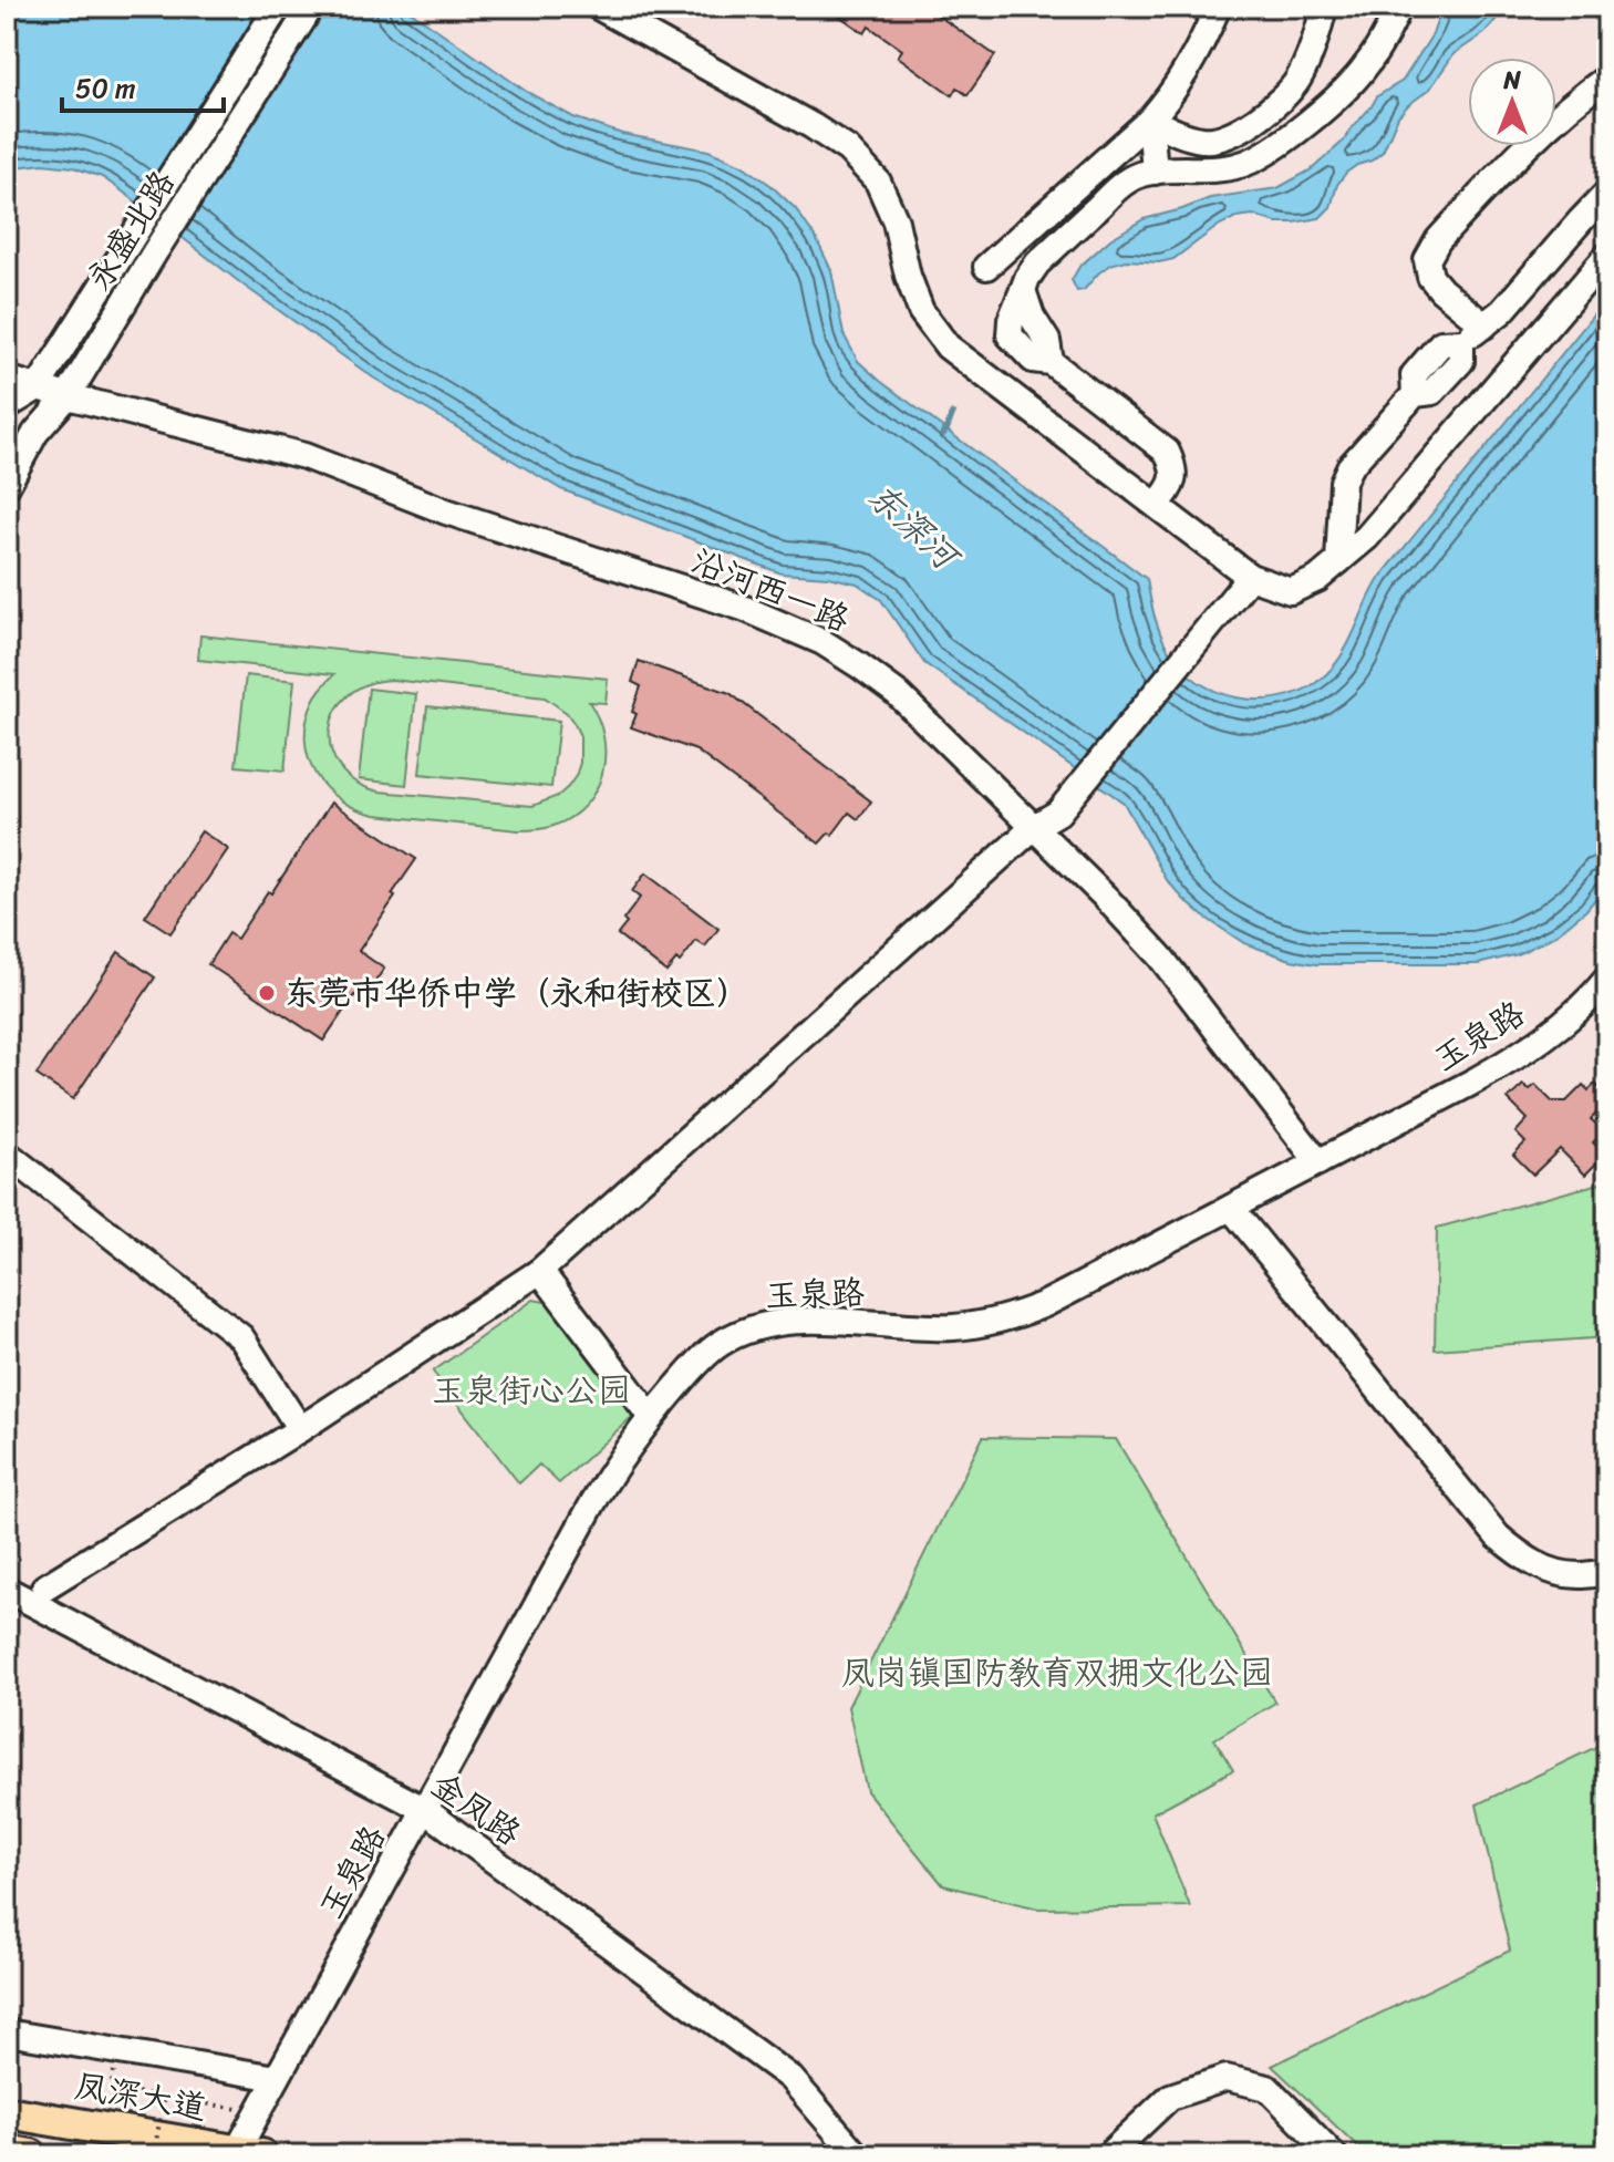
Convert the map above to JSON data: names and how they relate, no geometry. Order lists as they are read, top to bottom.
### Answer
{
  "streets": {
    "main road": ["凤深大道"],
    "street": [
      "永盛北路",
      "沿河西一路",
      "玉泉路",
      "金凤路"
    ]
  },
  "crossings": [
    ["永盛北路", "沿河西一路"],
    ["沿河西一路", "玉泉路"],
    ["玉泉路", "金凤路"],
    ["玉泉路", "凤深大道"]
  ],
  "water": ["东深河"],
  "parks": ["玉泉街心公园", "凤岗镇国防教育双拥文化公园"],
  "places": ["东莞市华侨中学（永和街校区）"],
  "scale_bar": "50 m",
  "north": "top"
}
